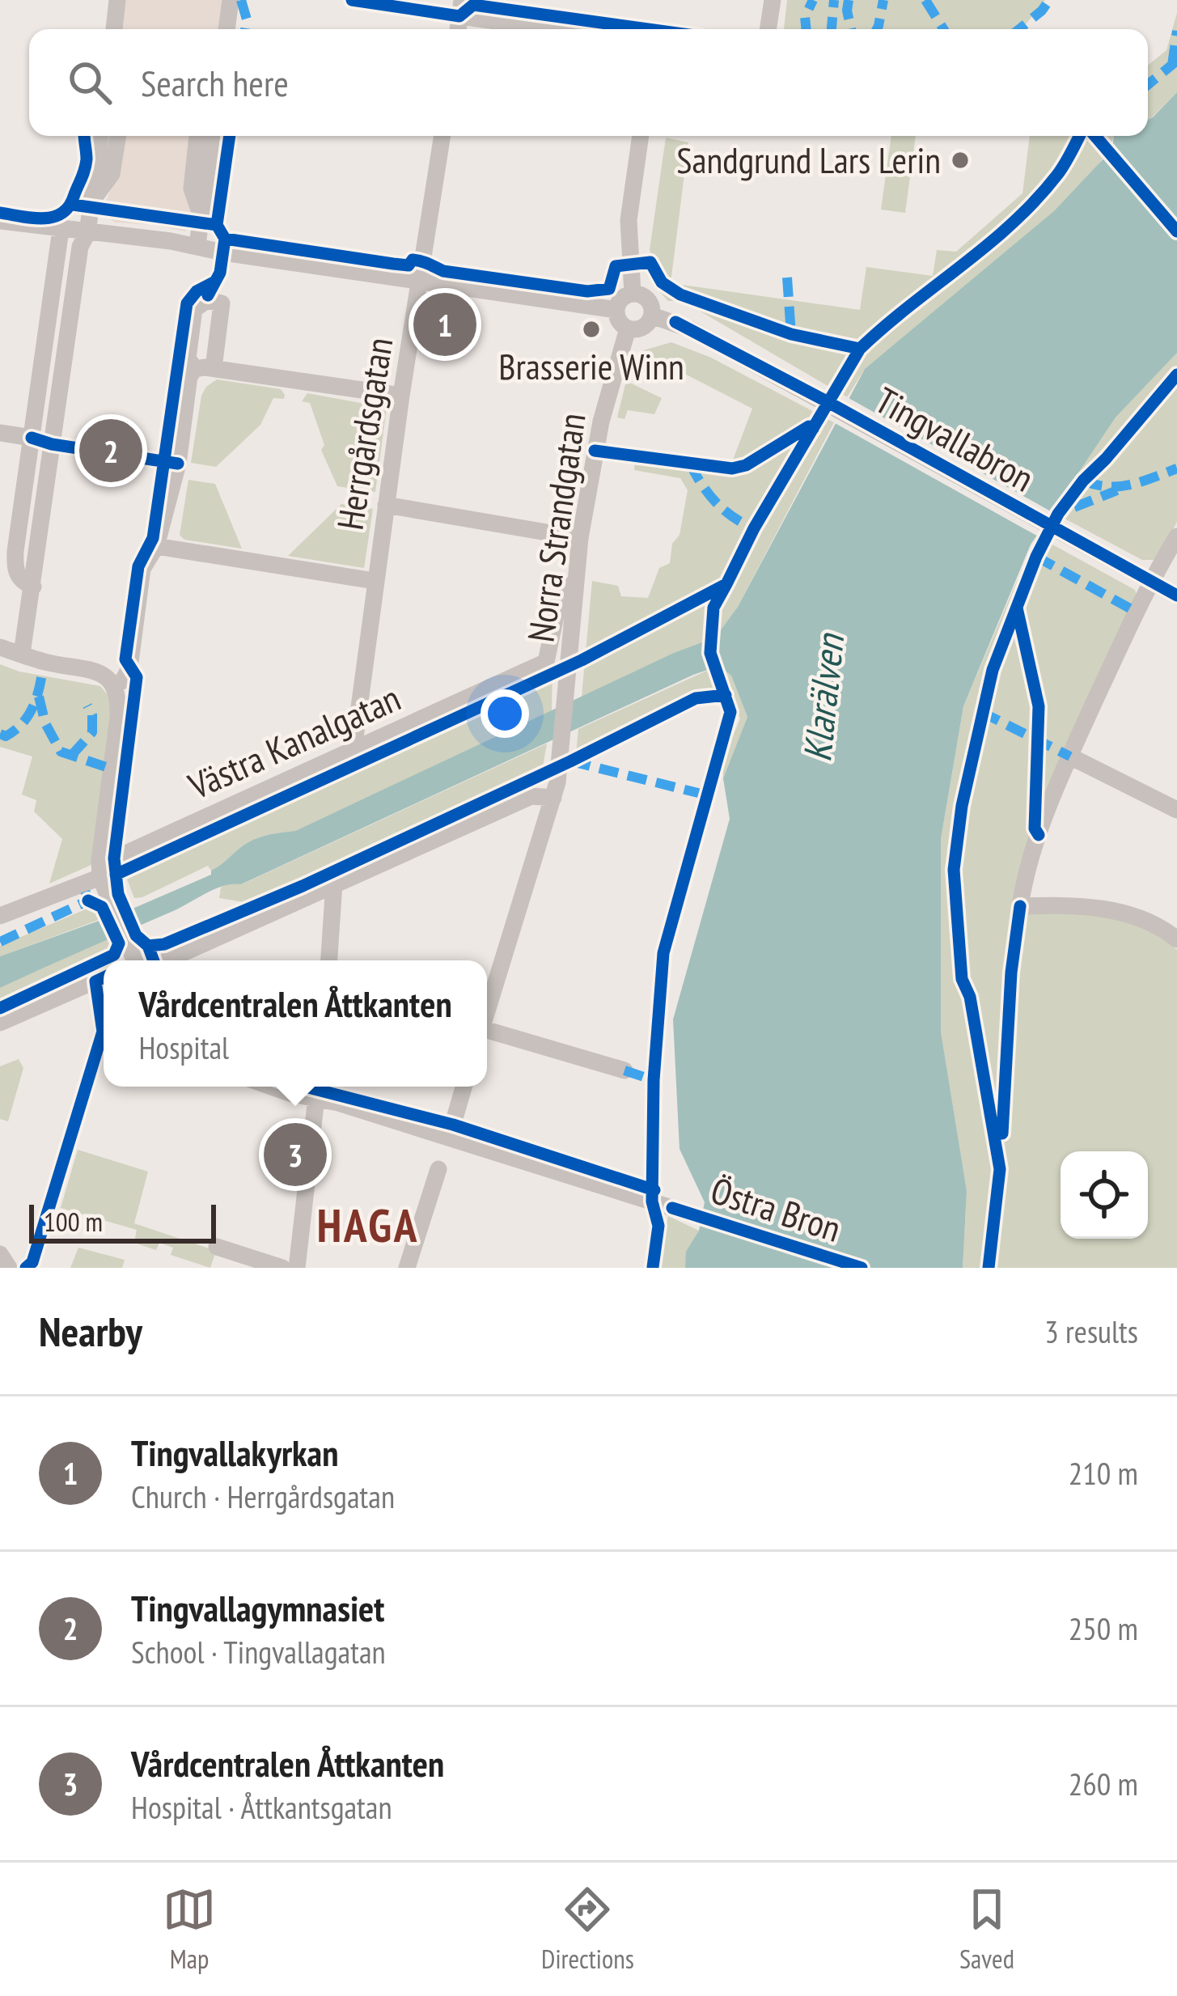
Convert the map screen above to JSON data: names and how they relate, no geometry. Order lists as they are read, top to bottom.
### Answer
{
  "streets": {
    "street": [
      "Herrgårdsgatan",
      "Tingvallabron",
      "Norra Strandgatan",
      "Västra Kanalgatan",
      "Östra Bron"
    ]
  },
  "crossings": [
    ["Herrgårdsgatan", "Västra Kanalgatan"],
    ["Tingvallabron", "Norra Strandgatan"],
    ["Norra Strandgatan", "Västra Kanalgatan"]
  ],
  "districts": ["HAGA"],
  "water": ["Klarälven"],
  "places": ["Sandgrund Lars Lerin", "Brasserie Winn"],
  "scale_bar": "100 m",
  "page": {
    "search": "Search here",
    "pins": ["1", "2", "3"],
    "popup": ["Vårdcentralen Åttkanten", "Hospital"],
    "scale": "100 m",
    "heading": ["Nearby", "3 results"],
    "list": [
      {
        "mark": "1",
        "name": "Tingvallakyrkan",
        "note": "Church · Herrgårdsgatan",
        "value": "210 m"
      },
      {
        "mark": "2",
        "name": "Tingvallagymnasiet",
        "note": "School · Tingvallagatan",
        "value": "250 m"
      },
      {
        "mark": "3",
        "name": "Vårdcentralen Åttkanten",
        "note": "Hospital · Åttkantsgatan",
        "value": "260 m"
      }
    ],
    "nav": ["Map", "Directions", "Saved"]
  }
}
